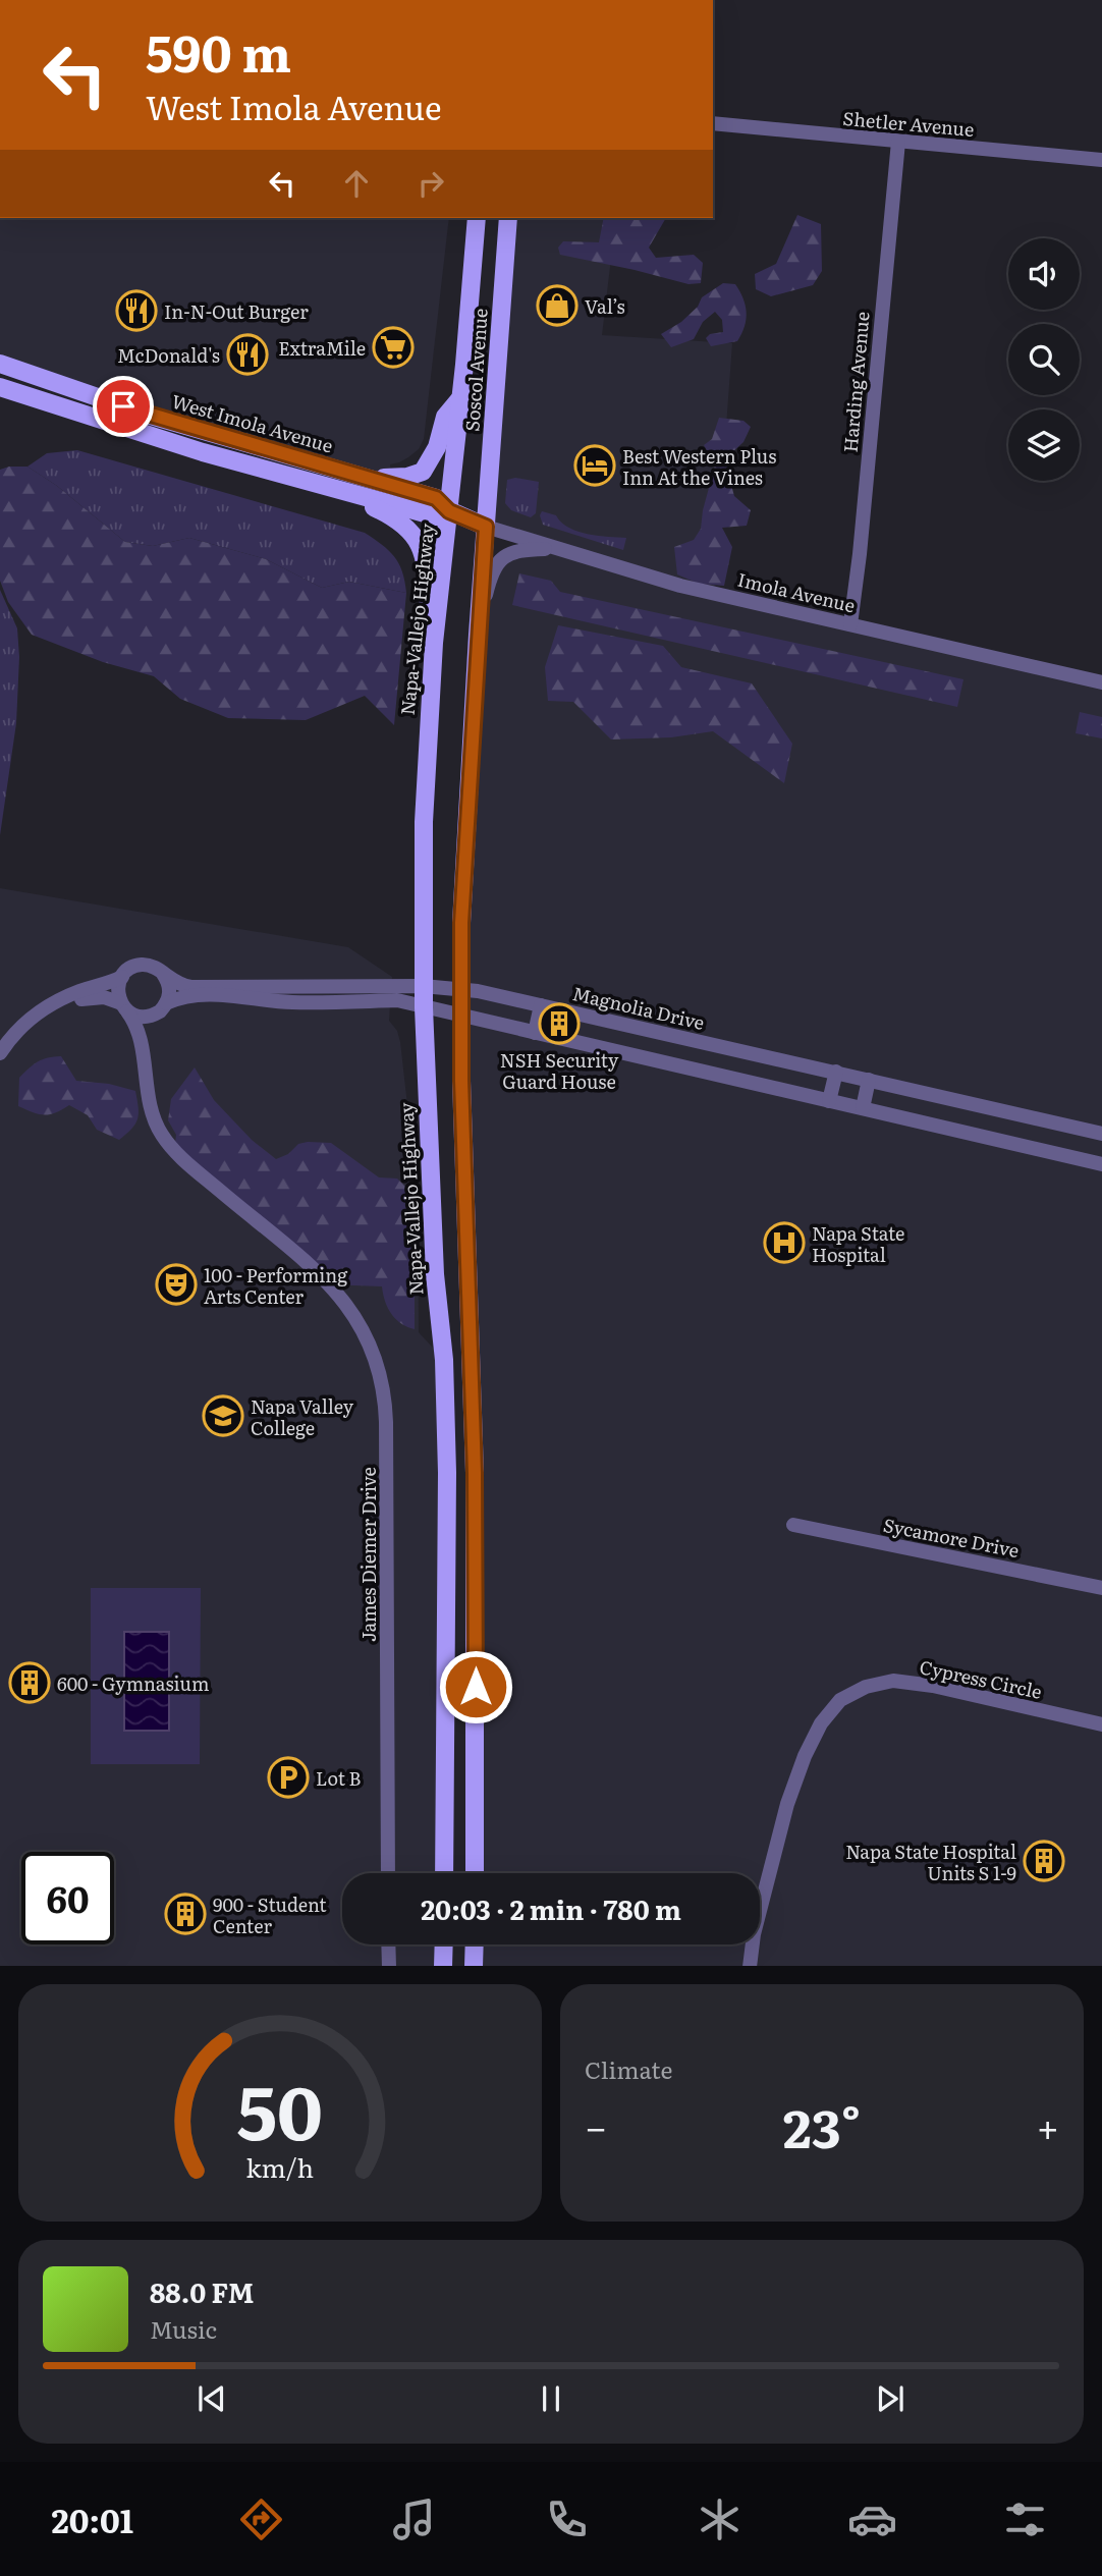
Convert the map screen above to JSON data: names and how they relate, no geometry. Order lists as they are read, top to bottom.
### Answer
{
  "streets": {
    "main road": ["Soscol Avenue", "West Imola Avenue", "Napa-Vallejo Highway"],
    "street": [
      "Shetler Avenue",
      "Harding Avenue",
      "Imola Avenue",
      "Magnolia Drive",
      "Sycamore Drive",
      "James Diemer Drive",
      "Cypress Circle"
    ]
  },
  "crossings": [
    ["Shetler Avenue", "Harding Avenue"],
    ["Soscol Avenue", "West Imola Avenue"],
    ["Soscol Avenue", "Imola Avenue"],
    ["Soscol Avenue", "Napa-Vallejo Highway"],
    ["Harding Avenue", "Imola Avenue"],
    ["West Imola Avenue", "Imola Avenue"],
    ["West Imola Avenue", "Napa-Vallejo Highway"],
    ["Napa-Vallejo Highway", "Magnolia Drive"],
    ["Magnolia Drive", "James Diemer Drive"]
  ],
  "places": {
    "shop": ["Val’s"],
    "restaurant": ["In-N-Out Burger", "McDonald's"],
    "supermarket": ["ExtraMile"],
    "hotel": ["Best Western Plus Inn At the Vines"],
    "building": [
      "NSH Security Guard House",
      "600 - Gymnasium",
      "Napa State Hospital Units S 1-9",
      "900 - Student Center"
    ],
    "hospital": ["Napa State Hospital"],
    "theatre": ["100 - Performing Arts Center"],
    "school or university": ["Napa Valley College"],
    "parking": ["Lot B"]
  },
  "page": {
    "turn": ["590 m", "West Imola Avenue"],
    "limit": "60",
    "trip": "20:03 · 2 min · 780 m",
    "tile": "Climate",
    "heat": ["−", "23°", "+"],
    "song": ["88.0 FM", "Music"],
    "tabs": "20:01",
    "gauge": ["50", "km/h"]
  }
}
